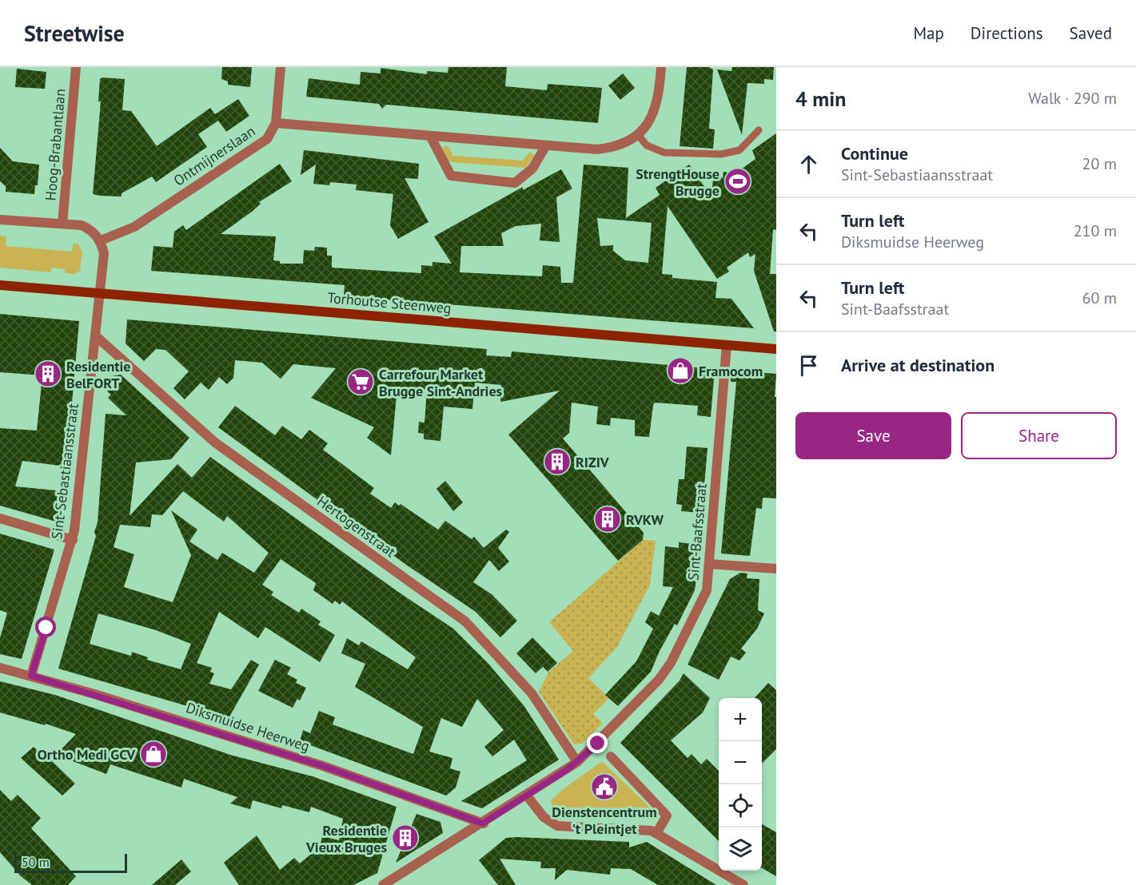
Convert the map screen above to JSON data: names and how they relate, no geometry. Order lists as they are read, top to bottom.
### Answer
{
  "streets": {
    "main road": ["Torhoutse Steenweg"],
    "street": [
      "Hoog-Brabantlaan",
      "Ontmijnerslaan",
      "Sint-Sebastiaansstraat",
      "Hertogenstraat",
      "Sint-Baafsstraat",
      "Diksmuidse Heerweg"
    ]
  },
  "crossings": [
    ["Torhoutse Steenweg", "Sint-Sebastiaansstraat"],
    ["Torhoutse Steenweg", "Sint-Baafsstraat"],
    ["Sint-Sebastiaansstraat", "Hertogenstraat"],
    ["Sint-Sebastiaansstraat", "Diksmuidse Heerweg"],
    ["Hertogenstraat", "Sint-Baafsstraat"],
    ["Sint-Baafsstraat", "Diksmuidse Heerweg"]
  ],
  "places": {
    "sports": ["StrengtHouse Brugge"],
    "shop": ["Framocom", "Ortho Medi GCV"],
    "building": [
      "Residentie BelFORT",
      "RIZIV",
      "RVKW",
      "Residentie Vieux Bruges"
    ],
    "supermarket": ["Carrefour Market Brugge Sint-Andries"],
    "public building": ["Dienstencentrum 't Pleintjet"]
  },
  "scale_bar": "50 m",
  "page": {
    "header": "Streetwise",
    "nav": ["Map", "Directions", "Saved"],
    "heading": ["4 min", "Walk · 290 m"],
    "list": [
      ["Continue", "Sint-Sebastiaansstraat", "20 m"],
      ["Turn left", "Diksmuidse Heerweg", "210 m"],
      ["Turn left", "Sint-Baafsstraat", "60 m"],
      "Arrive at destination"
    ],
    "buttons": ["Save", "Share"],
    "map_buttons": ["+", "−"],
    "scale": "50 m"
  }
}
